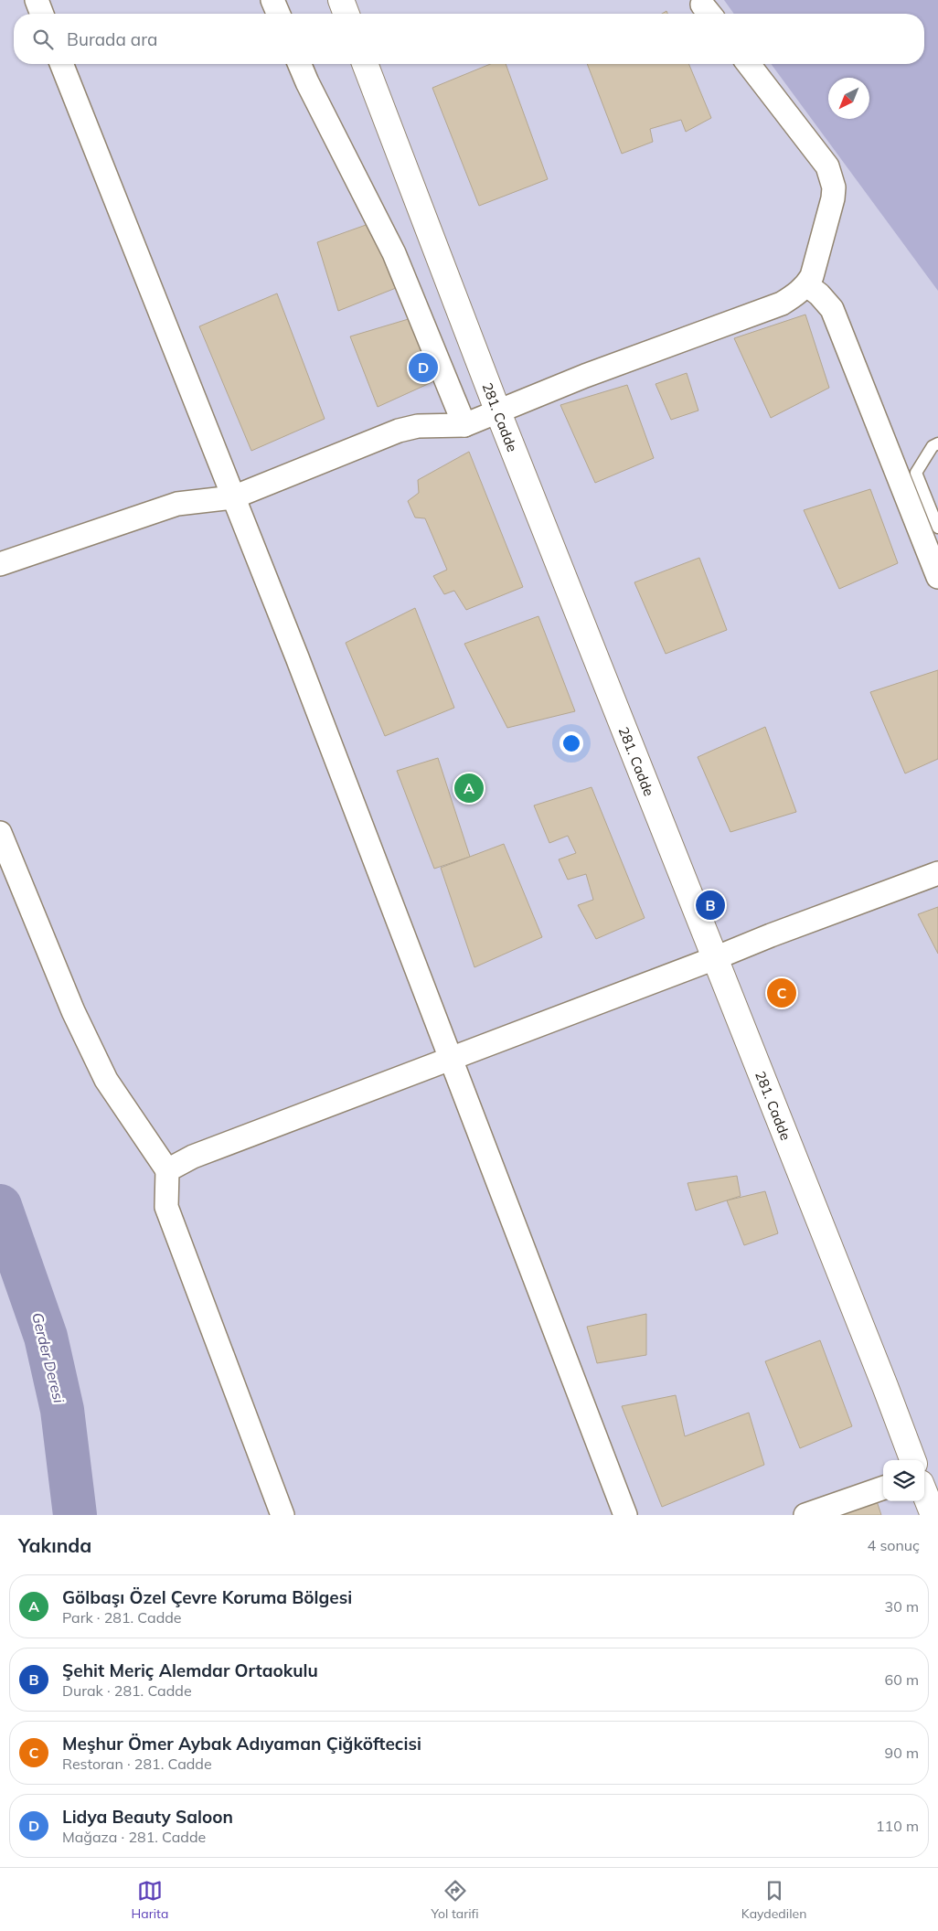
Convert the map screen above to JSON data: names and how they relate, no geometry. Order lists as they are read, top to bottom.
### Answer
{
  "streets": {
    "street": ["281. Cadde"]
  },
  "water": ["Gerder Deresi"],
  "north": "bottom left",
  "page": {
    "search": "Burada ara",
    "pins": [
      "D",
      "A",
      "B",
      "C"
    ],
    "heading": ["Yakında", "4 sonuç"],
    "list": [
      {
        "mark": "A",
        "name": "Gölbaşı Özel Çevre Koruma Bölgesi",
        "note": "Park · 281. Cadde",
        "value": "30 m"
      },
      {
        "mark": "B",
        "name": "Şehit Meriç Alemdar Ortaokulu",
        "note": "Durak · 281. Cadde",
        "value": "60 m"
      },
      {
        "mark": "C",
        "name": "Meşhur Ömer Aybak Adıyaman Çiğköftecisi",
        "note": "Restoran · 281. Cadde",
        "value": "90 m"
      },
      {
        "mark": "D",
        "name": "Lidya Beauty Saloon",
        "note": "Mağaza · 281. Cadde",
        "value": "110 m"
      }
    ],
    "nav": ["Harita", "Yol tarifi", "Kaydedilen"]
  }
}
